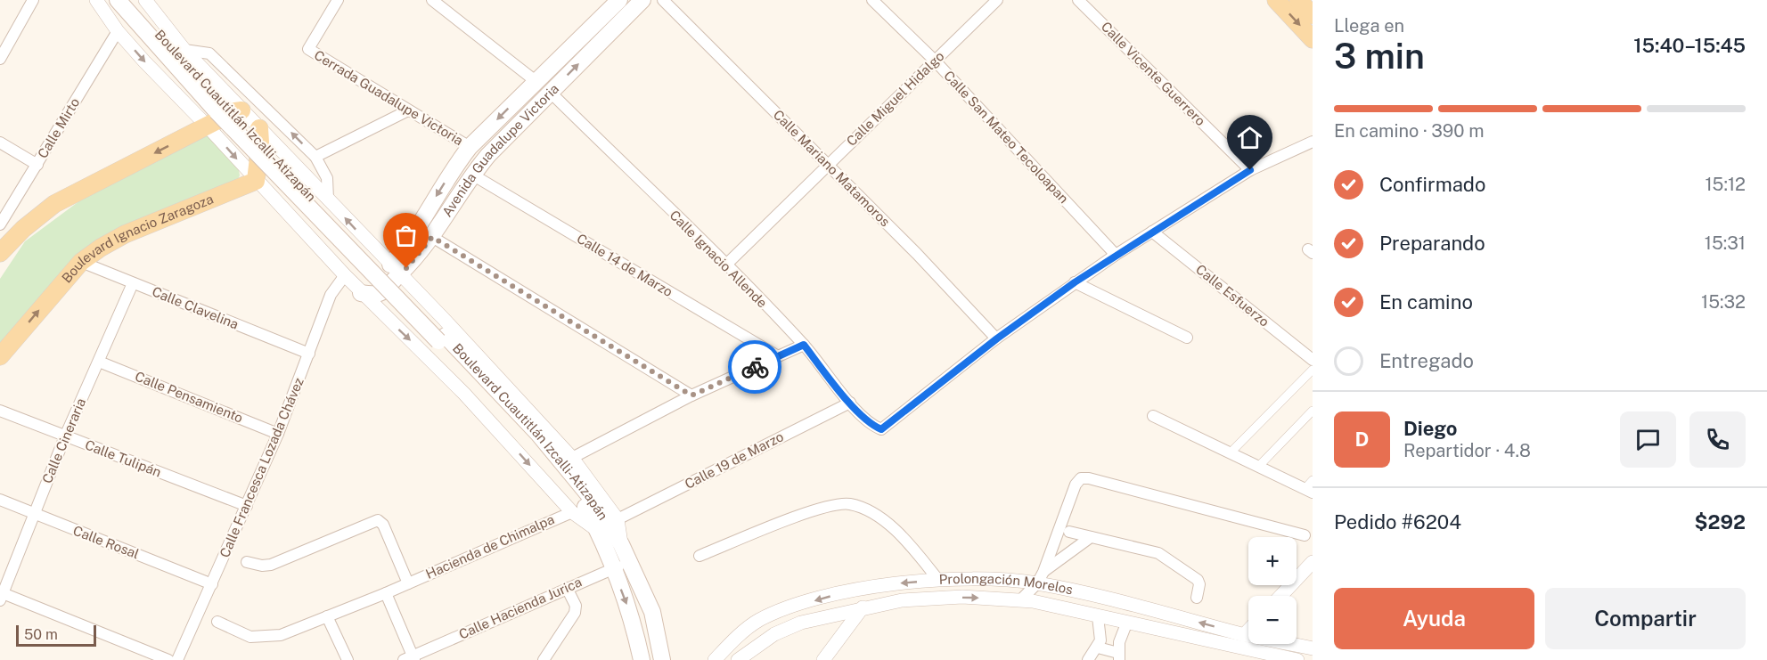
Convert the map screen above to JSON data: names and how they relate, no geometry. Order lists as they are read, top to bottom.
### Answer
{
  "streets": {
    "main road": ["Boulevard Cuautitlán Izcalli-Atizapán", "Avenida Guadalupe Victoria", "Boulevard Ignacio Zaragoza"],
    "street": [
      "Calle Vicente Guerrero",
      "Cerrada Guadalupe Victoria",
      "Calle Miguel Hidalgo",
      "Calle Mirto",
      "Calle San Mateo Tecoloapan",
      "Calle Mariano Matamoros",
      "Calle Ignacio Allende",
      "Calle 14 de Marzo",
      "Calle Esfuerzo",
      "Calle Clavelina",
      "Calle Pensamiento",
      "Calle Cineraria",
      "Calle Tulipán",
      "Calle 19 de Marzo",
      "Calle Francesca Lozada Chávez",
      "Calle Rosal",
      "Hacienda de Chimalpa",
      "Prolongación Morelos",
      "Calle Hacienda Jurica"
    ]
  },
  "crossings": [
    ["Cerrada Guadalupe Victoria", "Avenida Guadalupe Victoria"],
    ["Calle Miguel Hidalgo", "Calle San Mateo Tecoloapan"],
    ["Calle Miguel Hidalgo", "Calle Mariano Matamoros"],
    ["Calle Miguel Hidalgo", "Calle Ignacio Allende"],
    ["Boulevard Cuautitlán Izcalli-Atizapán", "Hacienda de Chimalpa"],
    ["Boulevard Cuautitlán Izcalli-Atizapán", "Calle Hacienda Jurica"],
    ["Avenida Guadalupe Victoria", "Calle Ignacio Allende"],
    ["Avenida Guadalupe Victoria", "Calle 14 de Marzo"],
    ["Calle Mariano Matamoros", "Calle Ignacio Allende"],
    ["Boulevard Ignacio Zaragoza", "Calle Clavelina"],
    ["Calle Ignacio Allende", "Calle 19 de Marzo"],
    ["Calle Clavelina", "Calle Cineraria"],
    ["Calle Clavelina", "Calle Francesca Lozada Chávez"],
    ["Calle Pensamiento", "Calle Cineraria"],
    ["Calle Pensamiento", "Calle Francesca Lozada Chávez"],
    ["Calle Cineraria", "Calle Tulipán"],
    ["Calle Cineraria", "Calle Rosal"],
    ["Calle Tulipán", "Calle Francesca Lozada Chávez"],
    ["Calle Francesca Lozada Chávez", "Calle Rosal"]
  ],
  "scale_bar": "50 m",
  "page": {
    "heading": ["3 min", "Llega en", "15:40–15:45"],
    "panel": [
      "Diego",
      "Repartidor · 4.8",
      "Pedido #6204",
      "$292"
    ],
    "bar": "En camino · 390 m",
    "list": [
      ["Confirmado", "15:12"],
      ["Preparando", "15:31"],
      ["En camino", "15:32"],
      "Entregado"
    ],
    "round": "D",
    "map_buttons": ["+", "−"],
    "buttons": ["Ayuda", "Compartir"],
    "scale": "50 m"
  }
}
